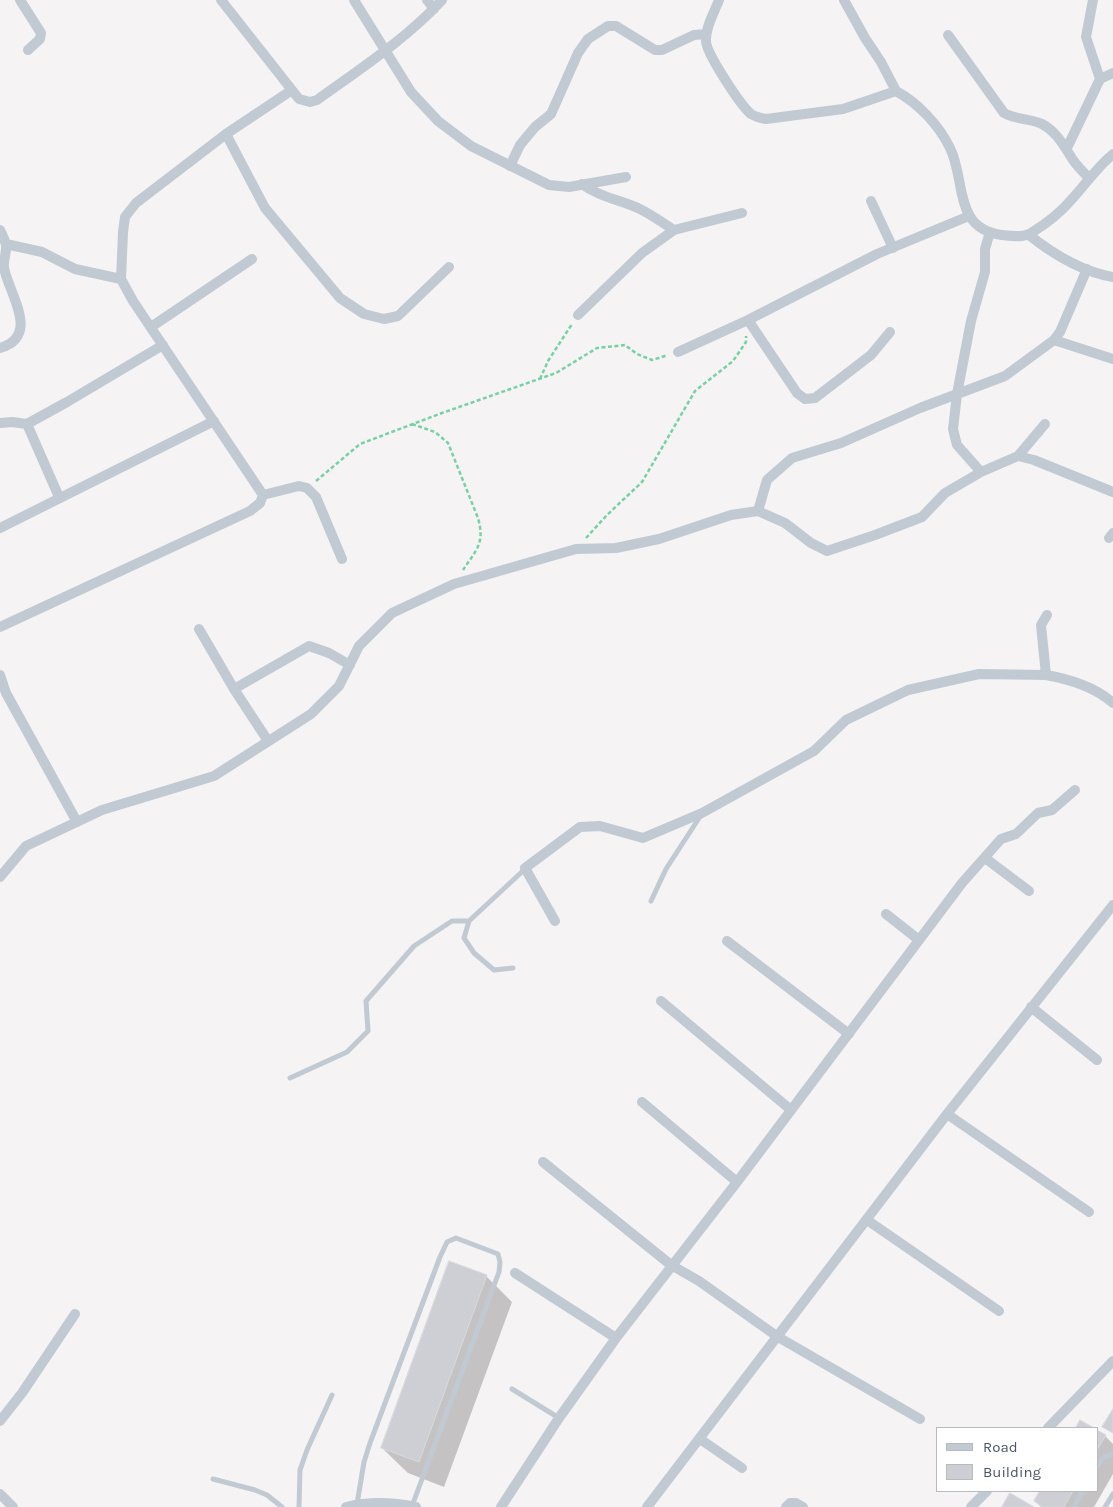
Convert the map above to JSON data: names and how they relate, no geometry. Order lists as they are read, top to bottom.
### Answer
{
  "legend": ["Road", "Building"]
}
